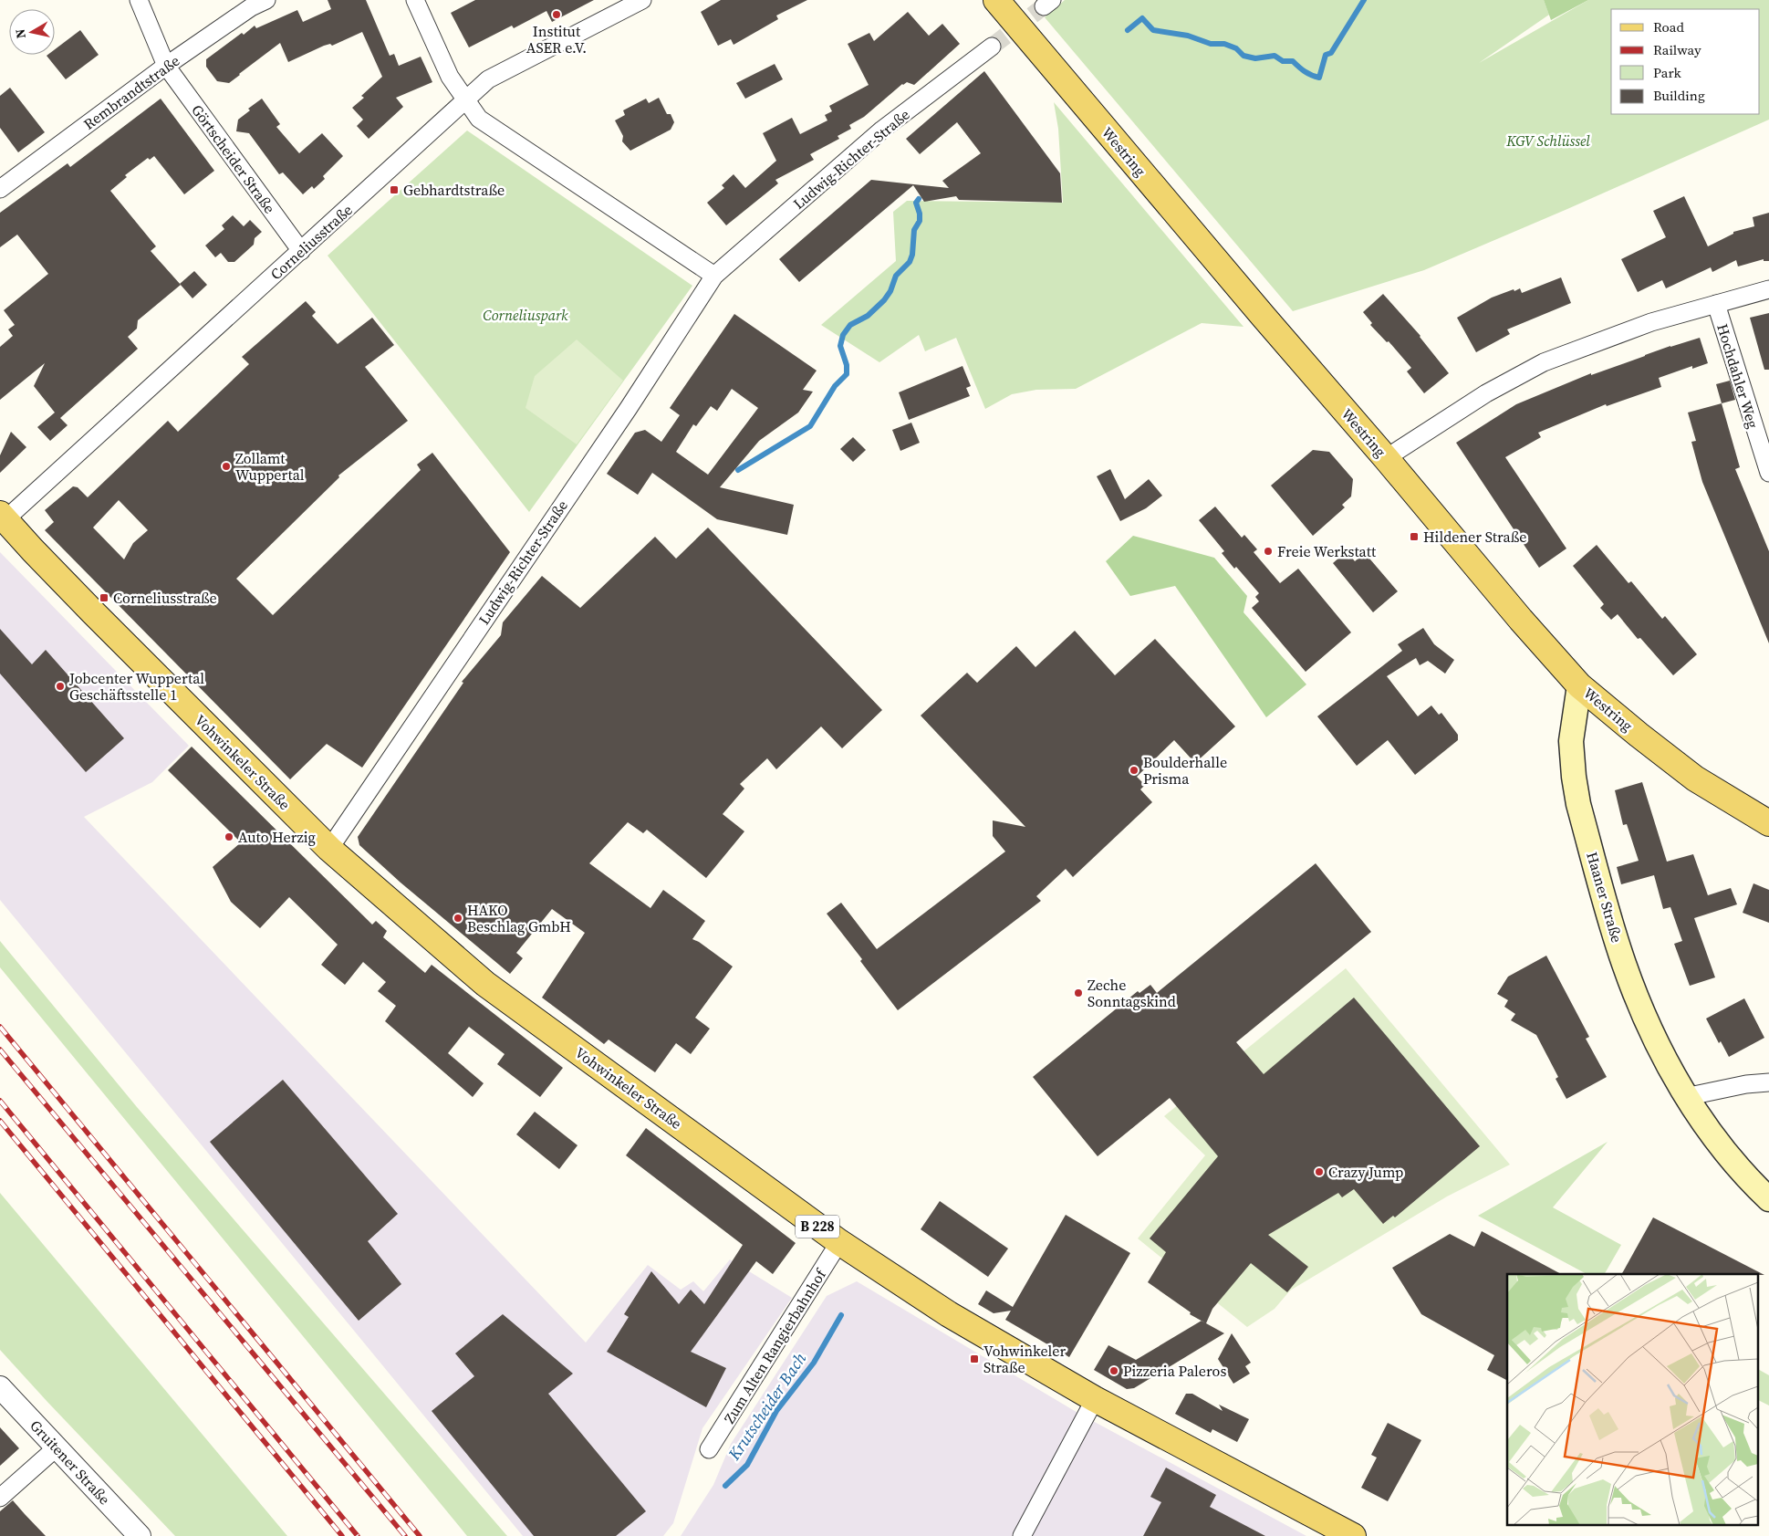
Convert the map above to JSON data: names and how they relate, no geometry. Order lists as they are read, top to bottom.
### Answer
{
  "streets": {
    "main road": [
      "Westring",
      "Vohwinkeler Straße",
      "Haaner Straße",
      "B 228"
    ],
    "street": [
      "Rembrandtstraße",
      "Görtscheider Straße",
      "Ludwig-Richter-Straße",
      "Corneliusstraße",
      "Hochdahler Weg",
      "Zum Alten Rangierbahnhof",
      "Gruitener Straße"
    ]
  },
  "crossings": [
    ["Rembrandtstraße", "Görtscheider Straße"],
    ["Westring", "Haaner Straße"],
    ["Görtscheider Straße", "Corneliusstraße"],
    ["Ludwig-Richter-Straße", "Vohwinkeler Straße"],
    ["Corneliusstraße", "Vohwinkeler Straße"],
    ["Vohwinkeler Straße", "Zum Alten Rangierbahnhof"]
  ],
  "water": ["Krutscheider Bach"],
  "parks": ["KGV Schlüssel", "Corneliuspark"],
  "places": {
    "other": [
      "Institut ASER e.V.",
      "Zollamt Wuppertal",
      "Freie Werkstatt",
      "Jobcenter Wuppertal Geschäftsstelle 1",
      "Boulderhalle Prisma",
      "Auto Herzig",
      "HAKO Beschlag GmbH",
      "Zeche Sonntagskind",
      "Crazy Jump",
      "Pizzeria Paleros"
    ],
    "transit": [
      "Gebhardtstraße",
      "Hildener Straße",
      "Corneliusstraße",
      "Vohwinkeler Straße"
    ]
  },
  "legend": [
    "Road",
    "Railway",
    "Park",
    "Building"
  ],
  "north": "left"
}
